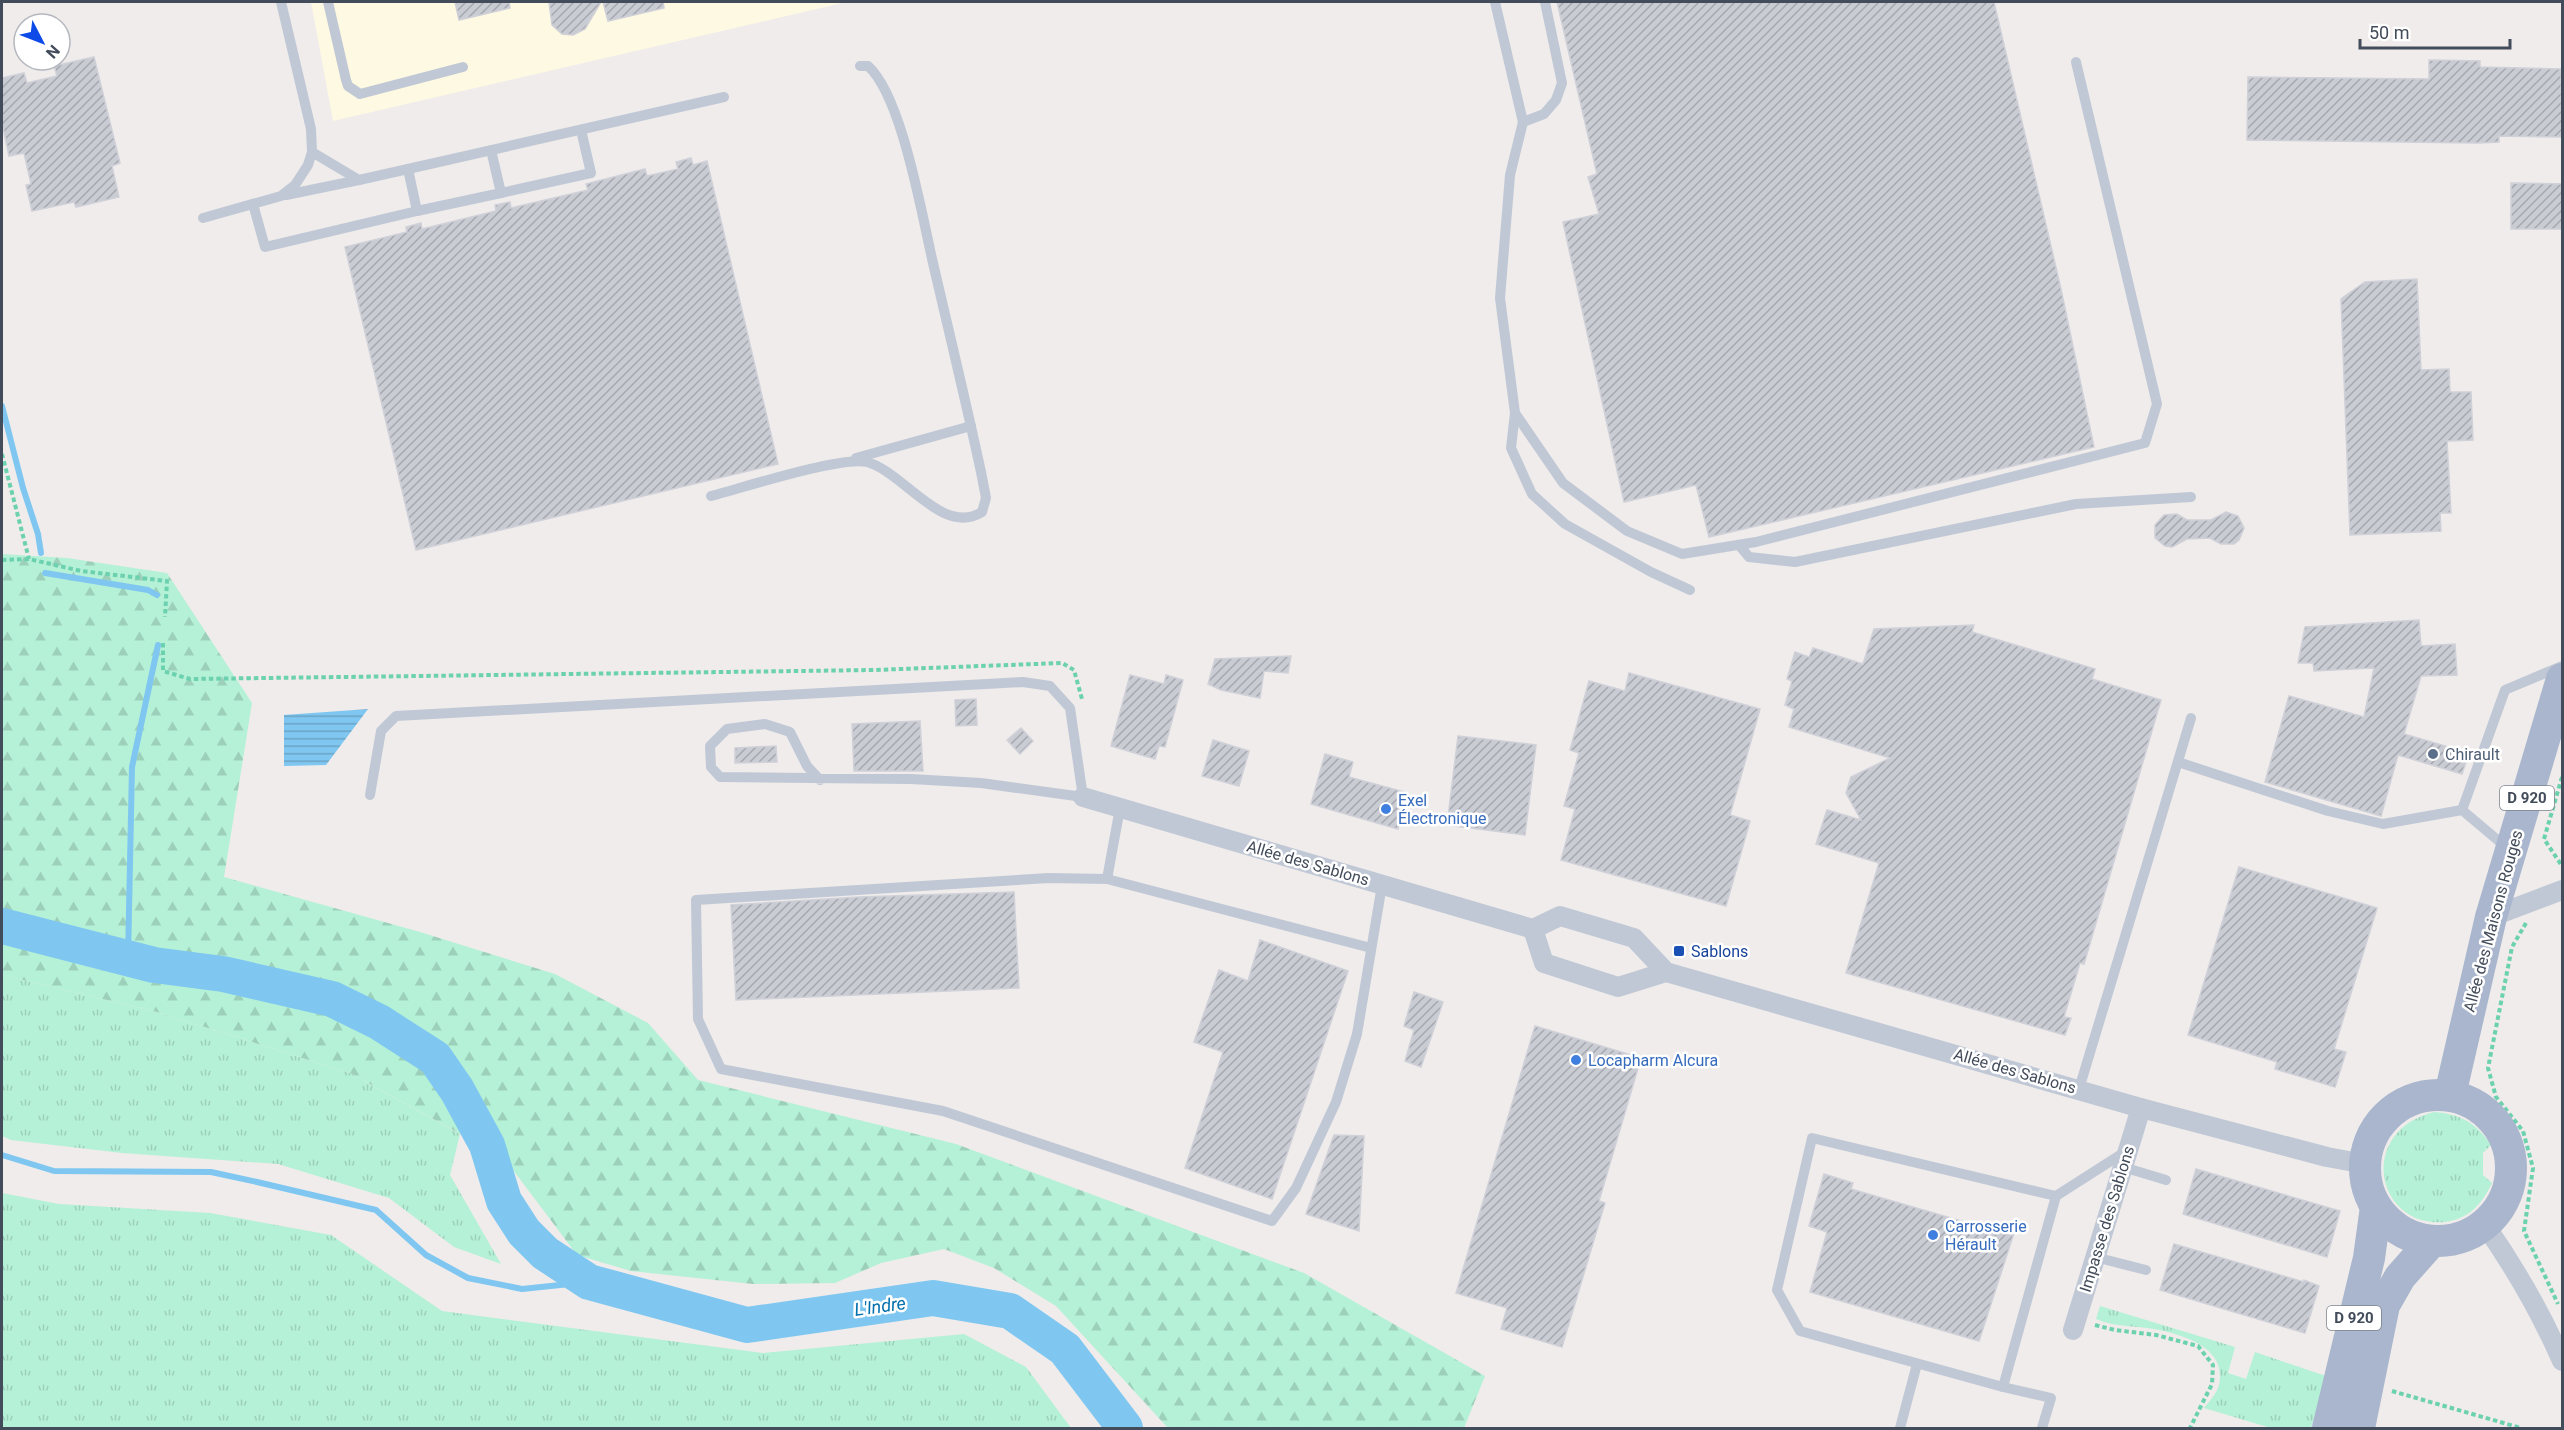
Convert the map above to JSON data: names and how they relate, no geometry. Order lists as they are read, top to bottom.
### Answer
{
  "streets": {
    "main road": ["D 920", "Allée des Maisons Rouges"],
    "street": ["Allée des Sablons", "Impasse des Sablons"]
  },
  "crossings": [
    ["D 920", "Allée des Sablons"],
    ["D 920", "Allée des Maisons Rouges"],
    ["Allée des Sablons", "Allée des Maisons Rouges"],
    ["Allée des Sablons", "Impasse des Sablons"]
  ],
  "water": ["L'Indre"],
  "places": {
    "other": [
      "Chirault",
      "Exel Électronique",
      "Locapharm Alcura",
      "Carrosserie Hérault"
    ],
    "transit": ["Sablons"]
  },
  "scale_bar": "50 m",
  "north": "bottom right"
}
